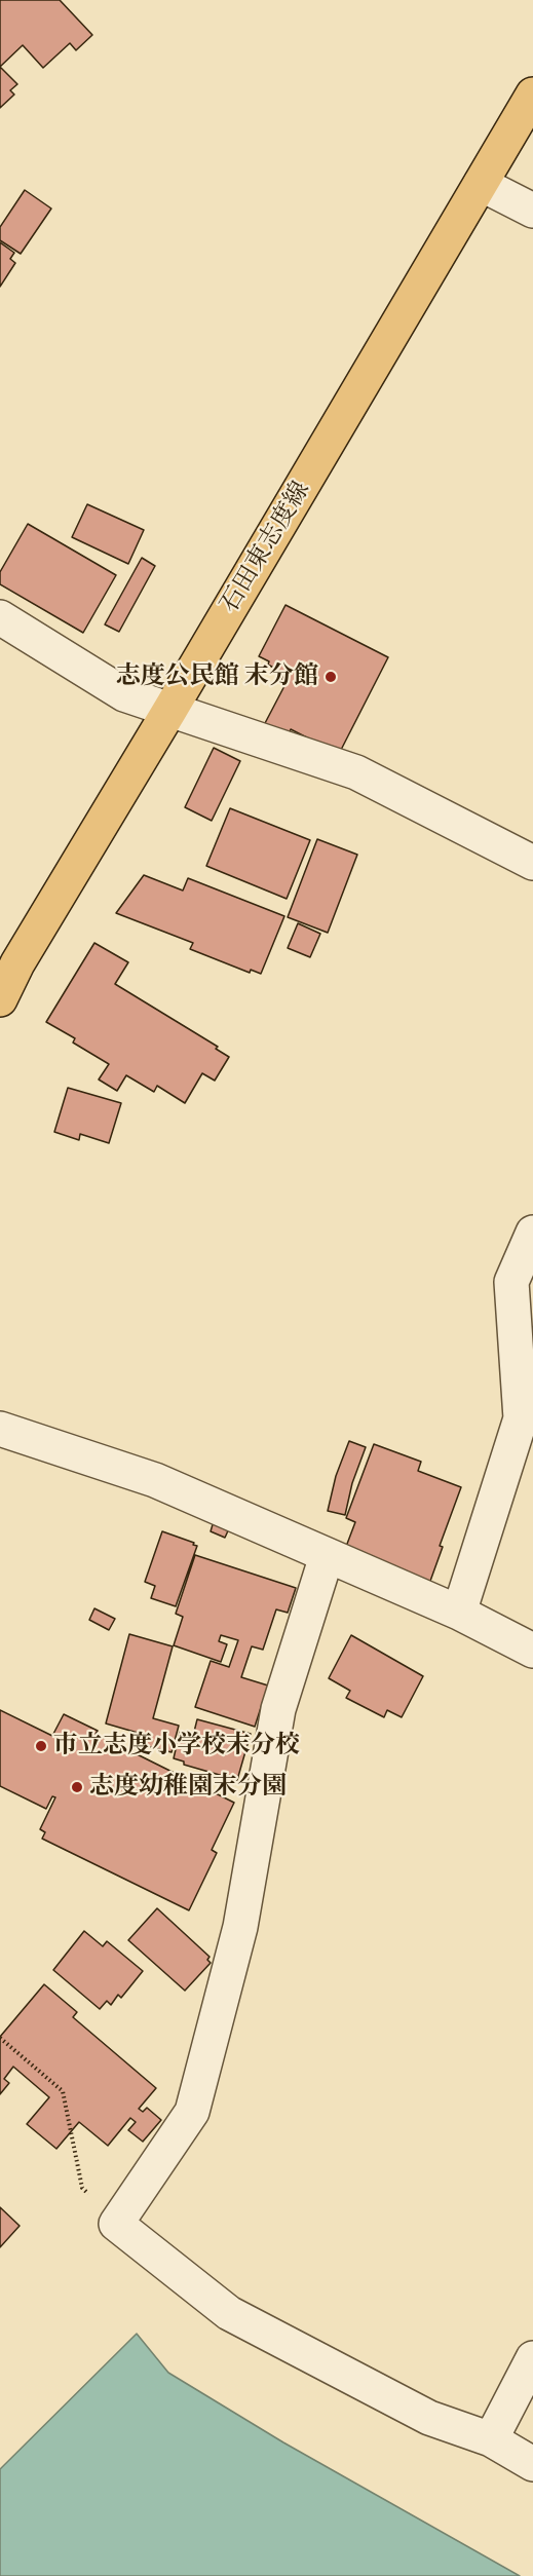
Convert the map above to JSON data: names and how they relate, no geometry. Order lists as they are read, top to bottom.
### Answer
{
  "streets": {
    "main road": ["石田東志度線"]
  },
  "places": ["志度公民館 末分館", "市立志度小学校末分校", "志度幼稚園末分園"]
}
